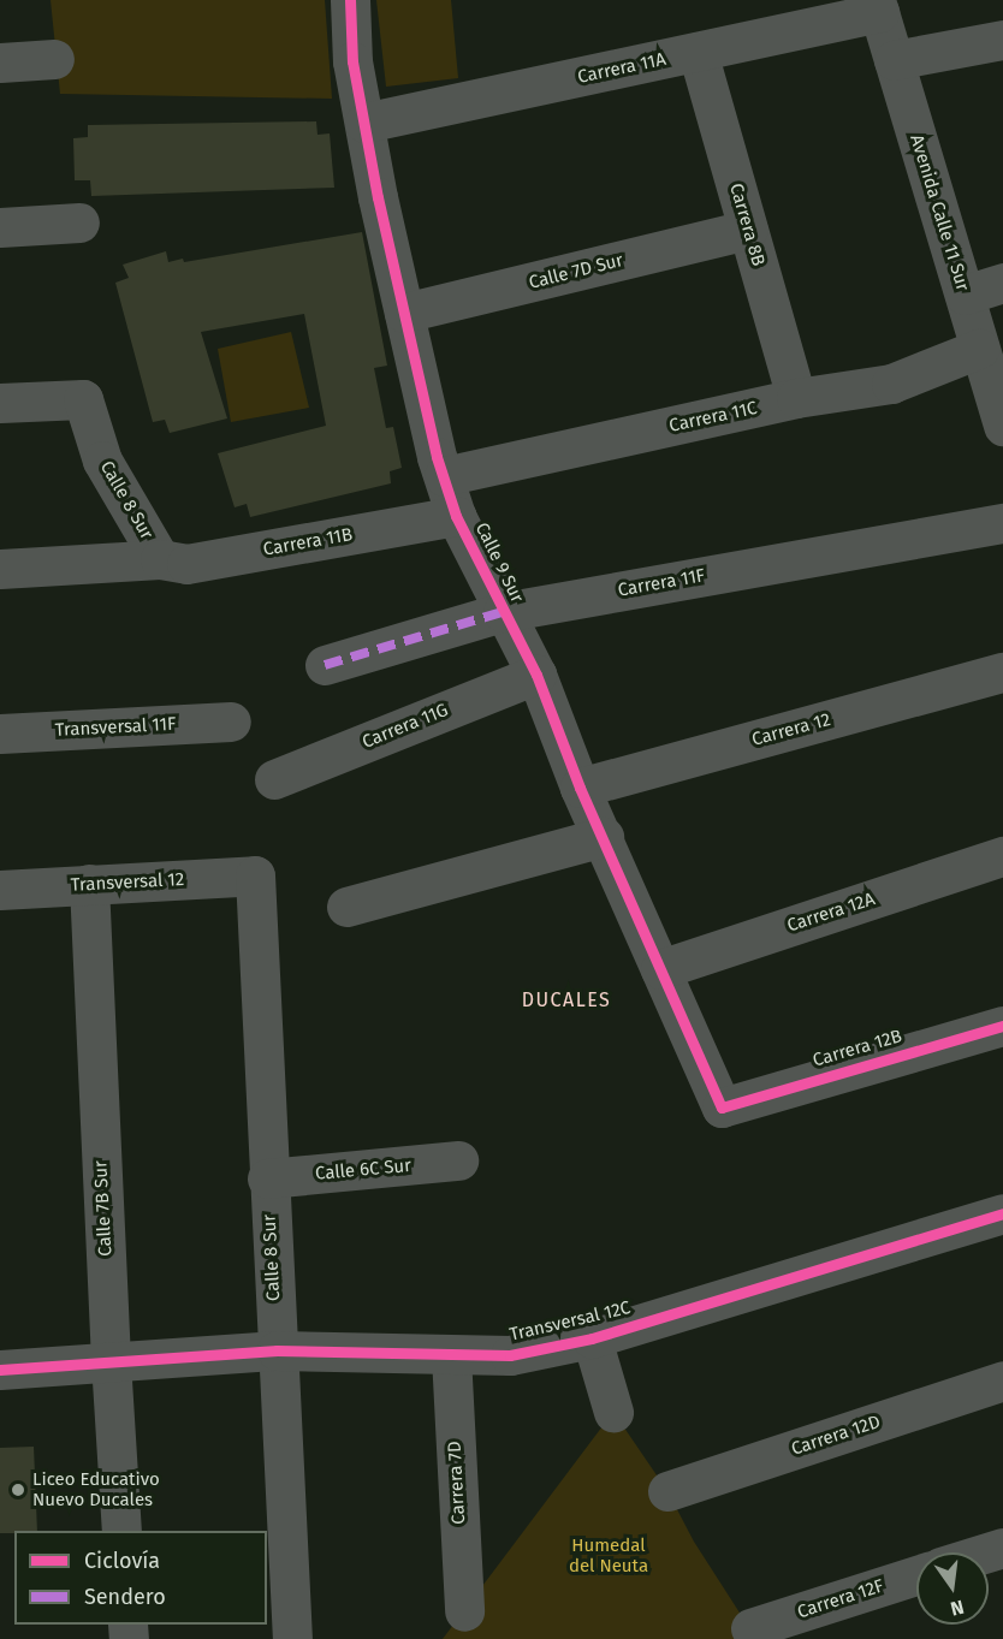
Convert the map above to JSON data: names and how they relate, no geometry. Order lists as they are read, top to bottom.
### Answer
{
  "streets": {
    "street": [
      "Carrera 11A",
      "Avenida Calle 11 Sur",
      "Carrera 8B",
      "Calle 7D Sur",
      "Carrera 11C",
      "Calle 8 Sur",
      "Carrera 11B",
      "Calle 9 Sur",
      "Carrera 11F",
      "Carrera 11G",
      "Transversal 11F",
      "Carrera 12",
      "Transversal 12",
      "Carrera 12A",
      "Carrera 12B",
      "Calle 6C Sur",
      "Calle 7B Sur",
      "Transversal 12C",
      "Carrera 12D",
      "Carrera 7D",
      "Carrera 12F"
    ]
  },
  "crossings": [
    ["Carrera 11A", "Avenida Calle 11 Sur"],
    ["Carrera 11A", "Carrera 8B"],
    ["Carrera 11A", "Calle 9 Sur"],
    ["Avenida Calle 11 Sur", "Carrera 11C"],
    ["Carrera 8B", "Calle 7D Sur"],
    ["Carrera 8B", "Carrera 11C"],
    ["Calle 7D Sur", "Calle 9 Sur"],
    ["Carrera 11C", "Calle 9 Sur"],
    ["Calle 8 Sur", "Carrera 11B"],
    ["Calle 8 Sur", "Transversal 12"],
    ["Calle 8 Sur", "Calle 6C Sur"],
    ["Calle 8 Sur", "Transversal 12C"],
    ["Carrera 11B", "Calle 9 Sur"],
    ["Calle 9 Sur", "Carrera 11F"],
    ["Calle 9 Sur", "Carrera 11G"],
    ["Calle 9 Sur", "Carrera 12"],
    ["Calle 9 Sur", "Carrera 12A"],
    ["Calle 9 Sur", "Carrera 12B"],
    ["Transversal 12", "Calle 7B Sur"],
    ["Calle 7B Sur", "Transversal 12C"],
    ["Transversal 12C", "Carrera 7D"]
  ],
  "districts": ["DUCALES"],
  "parks": ["Humedal del Neuta"],
  "places": ["Liceo Educativo Nuevo Ducales"],
  "legend": ["Ciclovía", "Sendero"],
  "north": "bottom"
}
